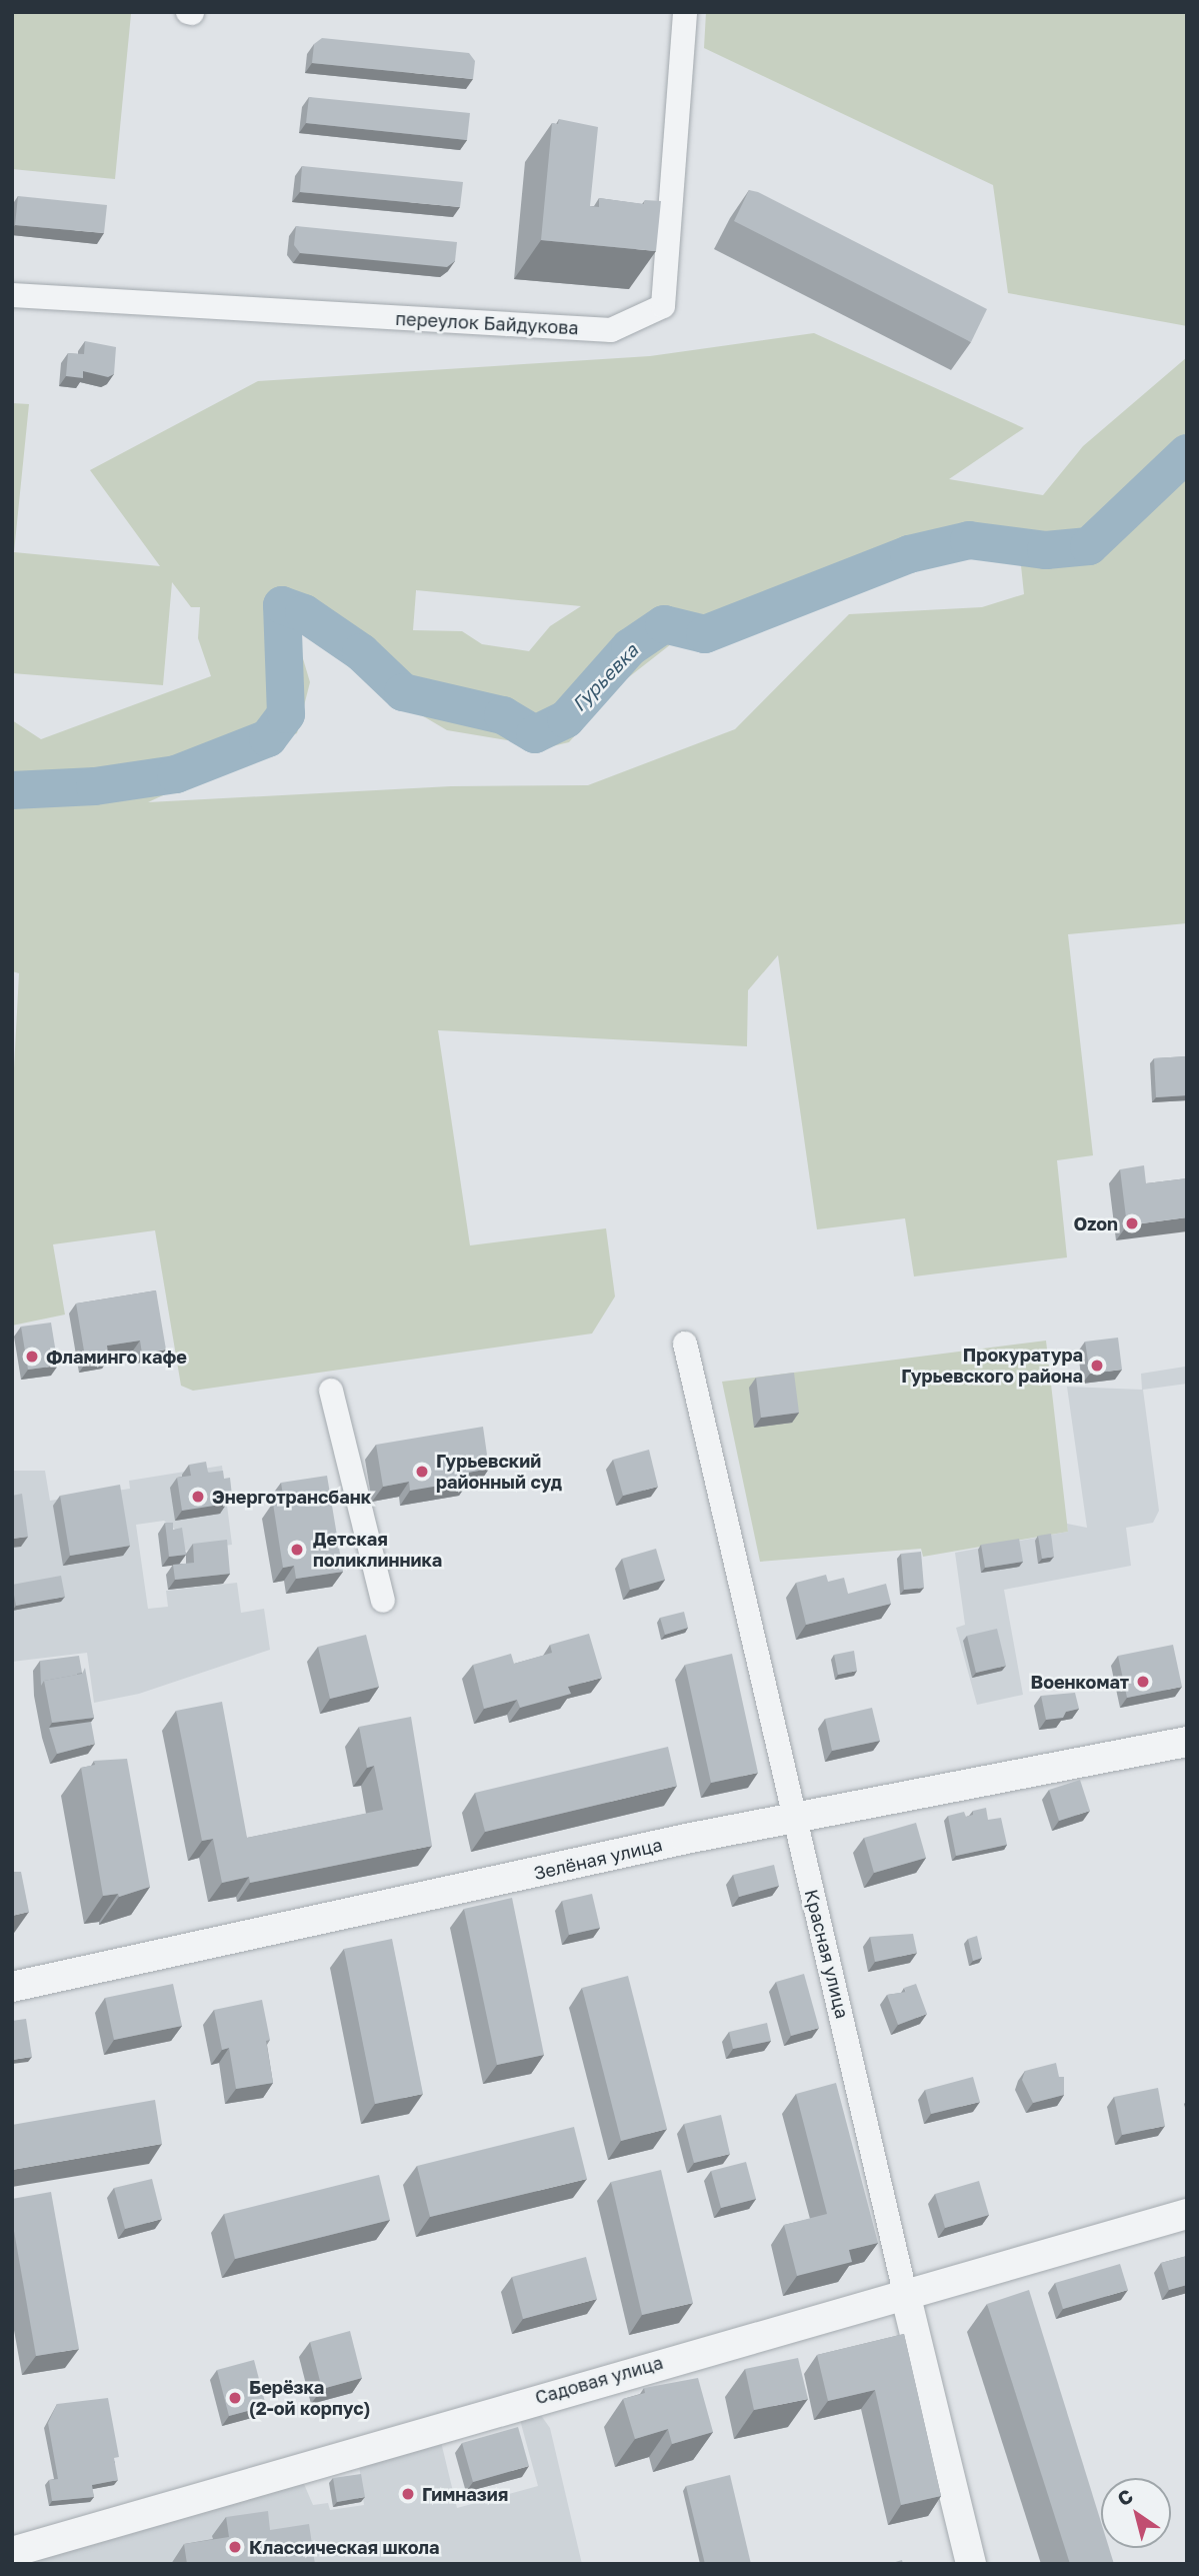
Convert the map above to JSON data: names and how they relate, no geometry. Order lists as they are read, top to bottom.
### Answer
{
  "streets": {
    "street": [
      "переулок Байдукова",
      "Зелёная улица",
      "Красная улица",
      "Садовая улица"
    ]
  },
  "crossings": [
    ["Зелёная улица", "Красная улица"],
    ["Красная улица", "Садовая улица"]
  ],
  "water": ["Гурьевка"],
  "places": [
    "Ozon",
    "Фламинго кафе",
    "Прокуратура Гурьевского района",
    "Гурьевский районный суд",
    "Энерготрансбанк",
    "Детская поликлинника",
    "Военкомат",
    "Берёзка (2-ой корпус)",
    "Гимназия",
    "Классическая школа"
  ],
  "north": "top left"
}
